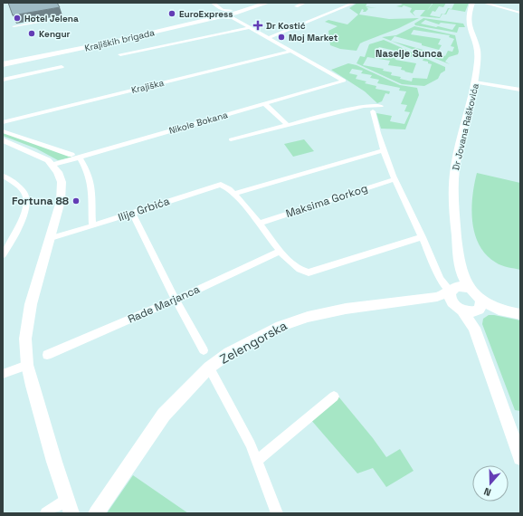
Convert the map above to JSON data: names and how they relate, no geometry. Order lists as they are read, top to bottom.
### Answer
{
  "streets": {
    "main road": ["Krajiških brigada"],
    "street": [
      "Krajiška",
      "Nikole Bokana",
      "Dr Jovana Raškovića",
      "Maksima Gorkog",
      "Ilije Grbića",
      "Rade Marjanca",
      "Zelengorska"
    ]
  },
  "crossings": [
    ["Krajiška", "Nikole Bokana"],
    ["Dr Jovana Raškovića", "Zelengorska"],
    ["Maksima Gorkog", "Ilije Grbića"],
    ["Ilije Grbića", "Rade Marjanca"]
  ],
  "districts": ["Naselje Sunca"],
  "places": {
    "other": [
      "EuroExpress",
      "Hotel Jelena",
      "Kengur",
      "Moj Market",
      "Fortuna 88"
    ],
    "health": ["Dr Kostić"]
  },
  "north": "bottom"
}
